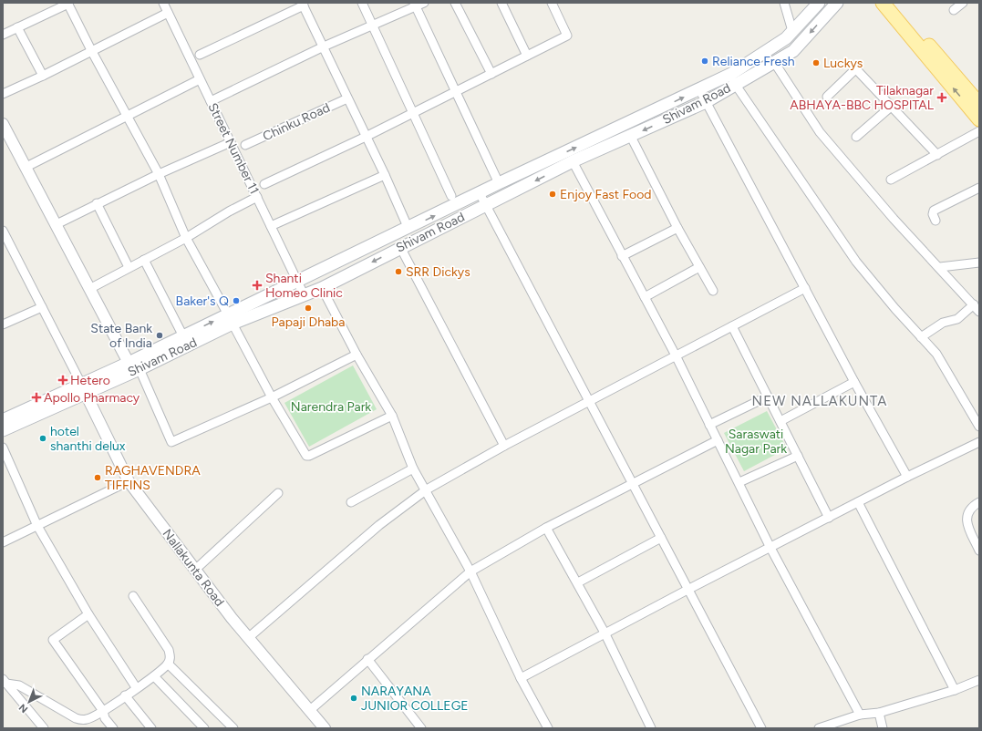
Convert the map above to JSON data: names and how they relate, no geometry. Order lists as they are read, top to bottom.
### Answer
{
  "streets": {
    "main road": ["Shivam Road"],
    "street": ["Chinku Road", "Street Number 11", "Nallakunta Road"]
  },
  "crossings": [
    ["Shivam Road", "Street Number 11"],
    ["Shivam Road", "Nallakunta Road"]
  ],
  "districts": ["NEW NALLAKUNTA"],
  "parks": ["Narendra Park", "Saraswati Nagar Park"],
  "places": {
    "other": [
      "Reliance Fresh",
      "Luckys",
      "Enjoy Fast Food",
      "SRR Dickys",
      "Baker's Q",
      "Papaji Dhaba",
      "State Bank of India",
      "hotel shanthi delux",
      "RAGHAVENDRA TIFFINS",
      "NARAYANA JUNIOR COLLEGE"
    ],
    "health": [
      "Tilaknagar ABHAYA-BBC HOSPITAL",
      "Shanti Homeo Clinic",
      "Hetero",
      "Apollo Pharmacy"
    ]
  },
  "north": "bottom left"
}
